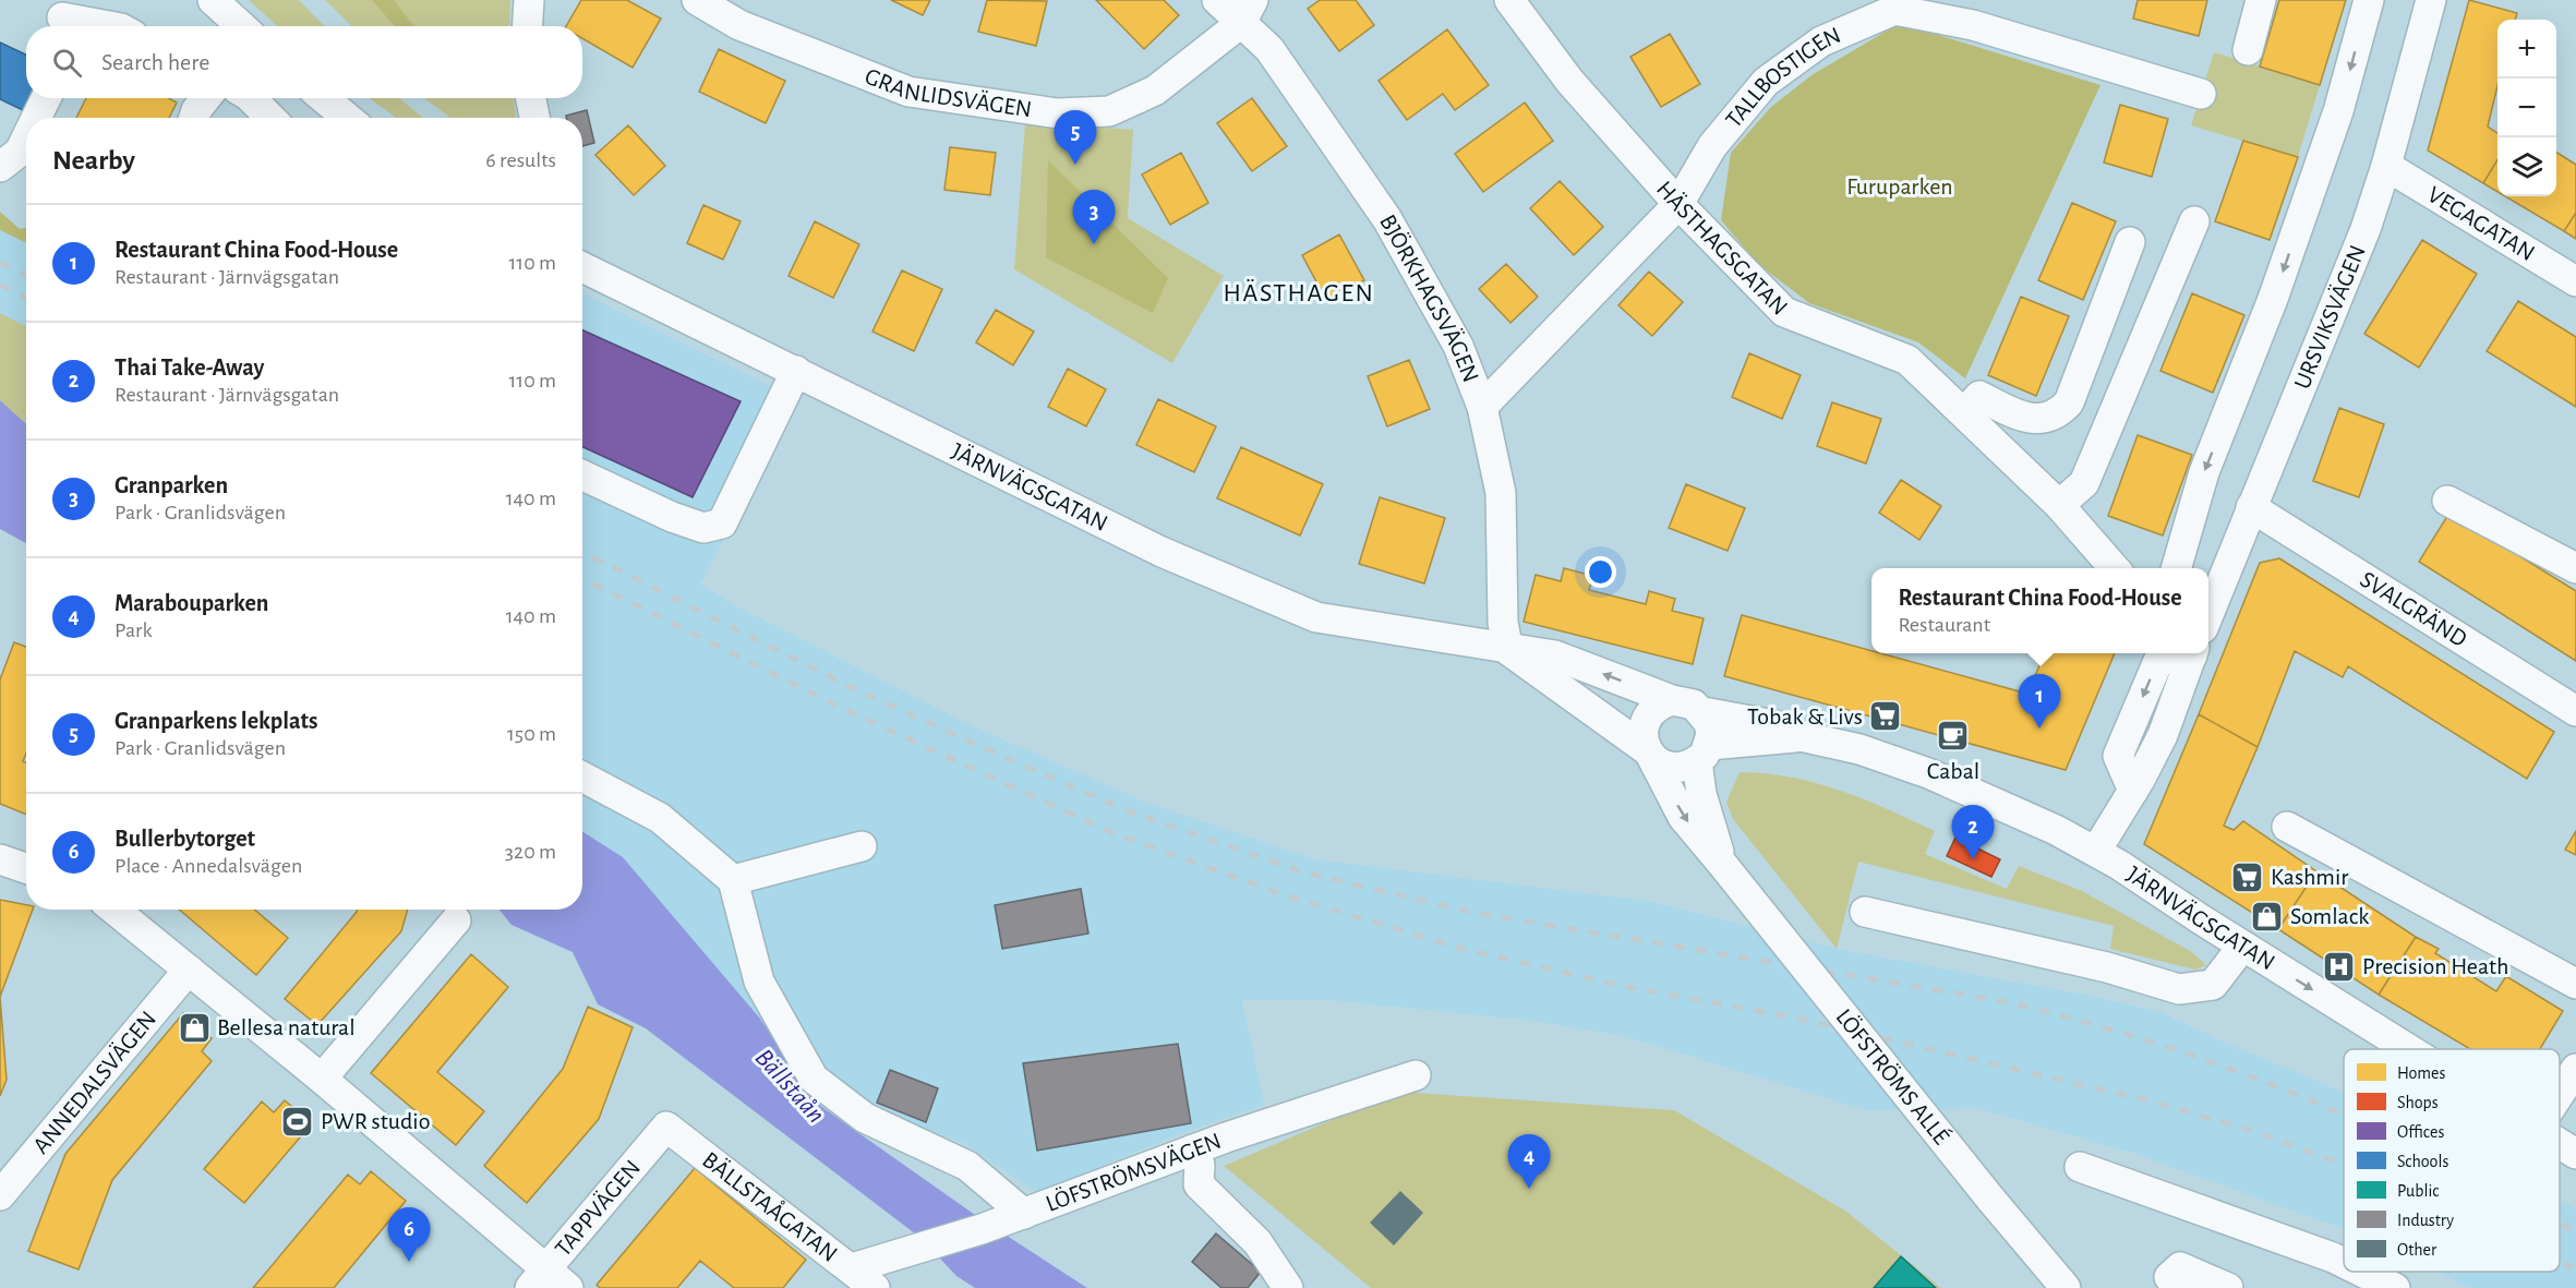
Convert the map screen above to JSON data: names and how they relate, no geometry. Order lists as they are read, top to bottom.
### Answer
{
  "streets": {
    "street": [
      "TALLBOSTIGEN",
      "GRANLIDSVÄGEN",
      "VEGAGATAN",
      "HÄSTHAGSGATAN",
      "BJÖRKHAGSVÄGEN",
      "URSVIKSVÄGEN",
      "JÄRNVÄGSGATAN",
      "SVALGRÄND",
      "LÖFSTRÖMS ALLÉ",
      "ANNEDALSVÄGEN",
      "LÖFSTRÖMSVÄGEN",
      "BÄLLSTAÅGATAN",
      "TAPPVÄGEN"
    ]
  },
  "crossings": [
    ["TALLBOSTIGEN", "HÄSTHAGSGATAN"],
    ["TALLBOSTIGEN", "BJÖRKHAGSVÄGEN"],
    ["GRANLIDSVÄGEN", "BJÖRKHAGSVÄGEN"],
    ["VEGAGATAN", "URSVIKSVÄGEN"],
    ["BJÖRKHAGSVÄGEN", "JÄRNVÄGSGATAN"],
    ["URSVIKSVÄGEN", "SVALGRÄND"],
    ["JÄRNVÄGSGATAN", "LÖFSTRÖMS ALLÉ"],
    ["LÖFSTRÖMSVÄGEN", "BÄLLSTAÅGATAN"],
    ["BÄLLSTAÅGATAN", "TAPPVÄGEN"]
  ],
  "districts": ["HÄSTHAGEN"],
  "water": ["Bällstaån"],
  "parks": ["Furuparken"],
  "places": {
    "supermarket": ["Tobak & Livs", "Kashmir"],
    "cafe": ["Cabal"],
    "shop": ["Somlack", "Bellesa natural"],
    "hospital": ["Precision Heath"],
    "sports": ["PWR studio"]
  },
  "legend": [
    "Homes",
    "Shops",
    "Offices",
    "Schools",
    "Public",
    "Industry",
    "Other"
  ],
  "page": {
    "map_buttons": ["+", "−"],
    "search": "Search here",
    "pins": [
      "5",
      "3",
      "1",
      "2",
      "4",
      "6"
    ],
    "heading": ["Nearby", "6 results"],
    "list": [
      {
        "mark": "1",
        "name": "Restaurant China Food-House",
        "note": "Restaurant · Järnvägsgatan",
        "value": "110 m"
      },
      {
        "mark": "2",
        "name": "Thai Take-Away",
        "note": "Restaurant · Järnvägsgatan",
        "value": "110 m"
      },
      {
        "mark": "3",
        "name": "Granparken",
        "note": "Park · Granlidsvägen",
        "value": "140 m"
      },
      {
        "mark": "4",
        "name": "Marabouparken",
        "note": "Park",
        "value": "140 m"
      },
      {
        "mark": "5",
        "name": "Granparkens lekplats",
        "note": "Park · Granlidsvägen",
        "value": "150 m"
      },
      {
        "mark": "6",
        "name": "Bullerbytorget",
        "note": "Place · Annedalsvägen",
        "value": "320 m"
      }
    ],
    "popup": ["Restaurant China Food-House", "Restaurant"]
  }
}
